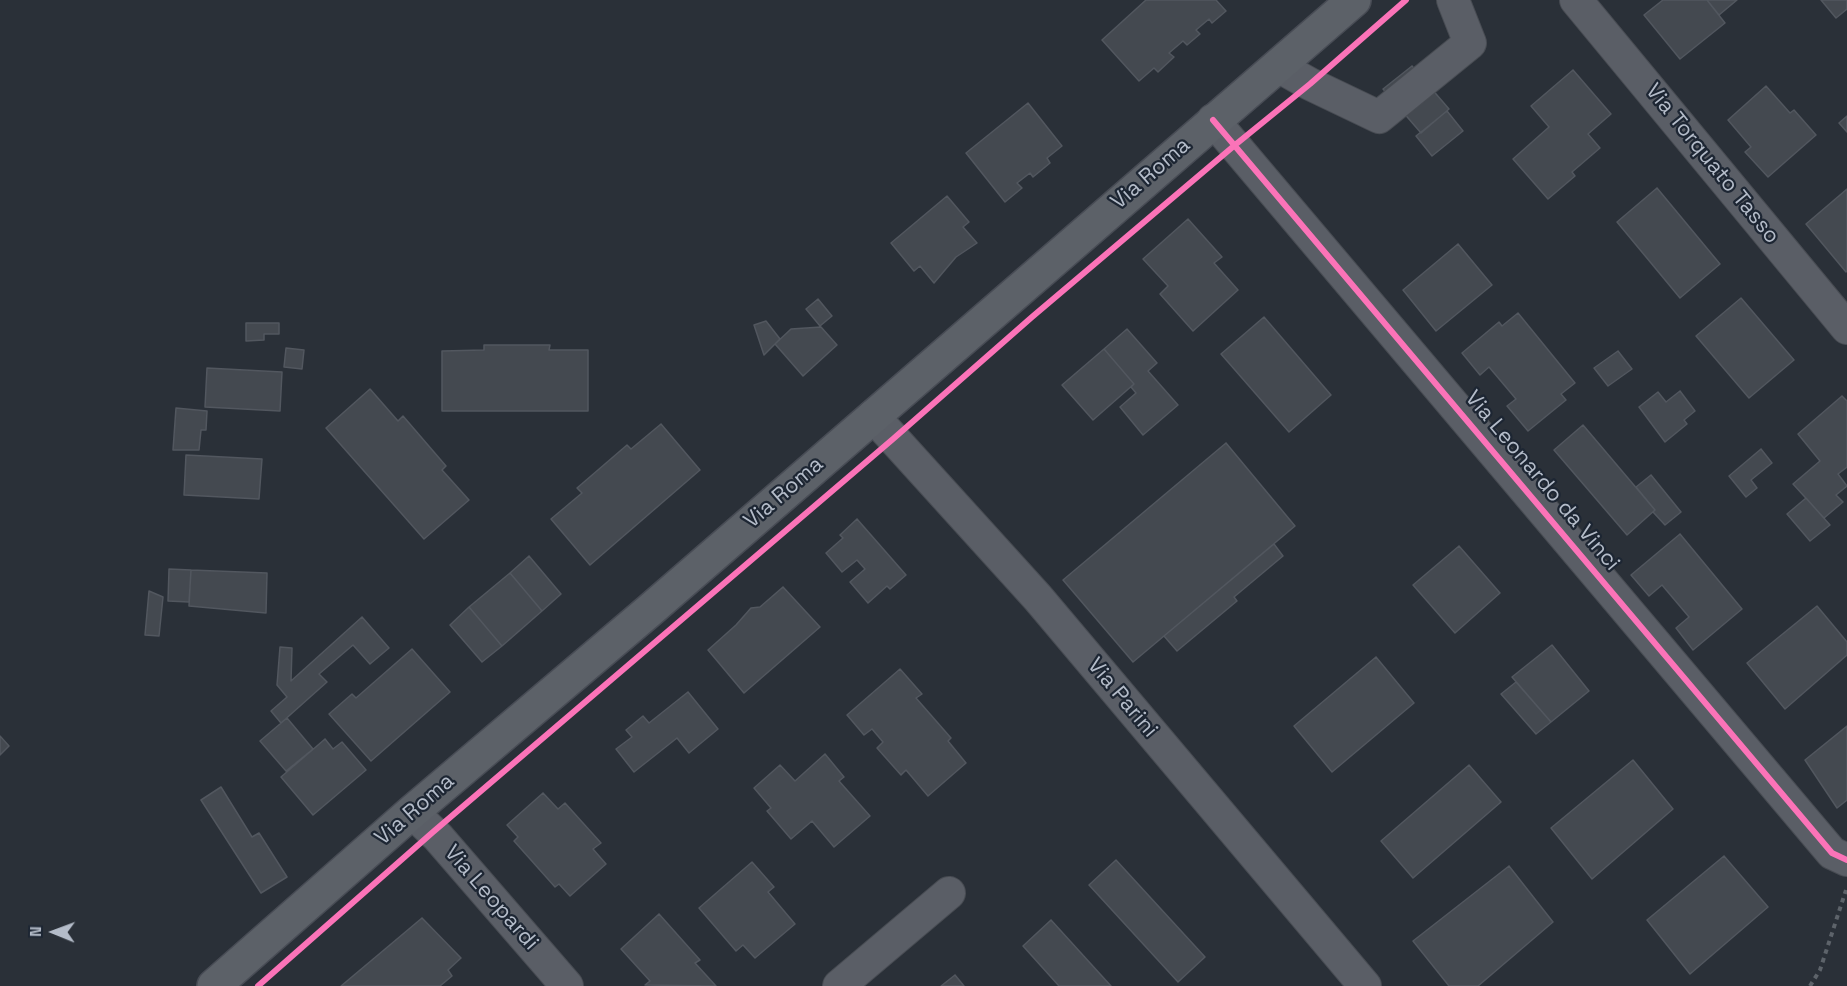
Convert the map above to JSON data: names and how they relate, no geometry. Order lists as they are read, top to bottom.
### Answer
{
  "streets": {
    "main road": ["Via Roma"],
    "street": [
      "Via Torquato Tasso",
      "Via Leonardo da Vinci",
      "Via Parini",
      "Via Leopardi"
    ]
  },
  "crossings": [
    ["Via Roma", "Via Leonardo da Vinci"],
    ["Via Roma", "Via Parini"],
    ["Via Roma", "Via Leopardi"]
  ],
  "north": "left"
}
